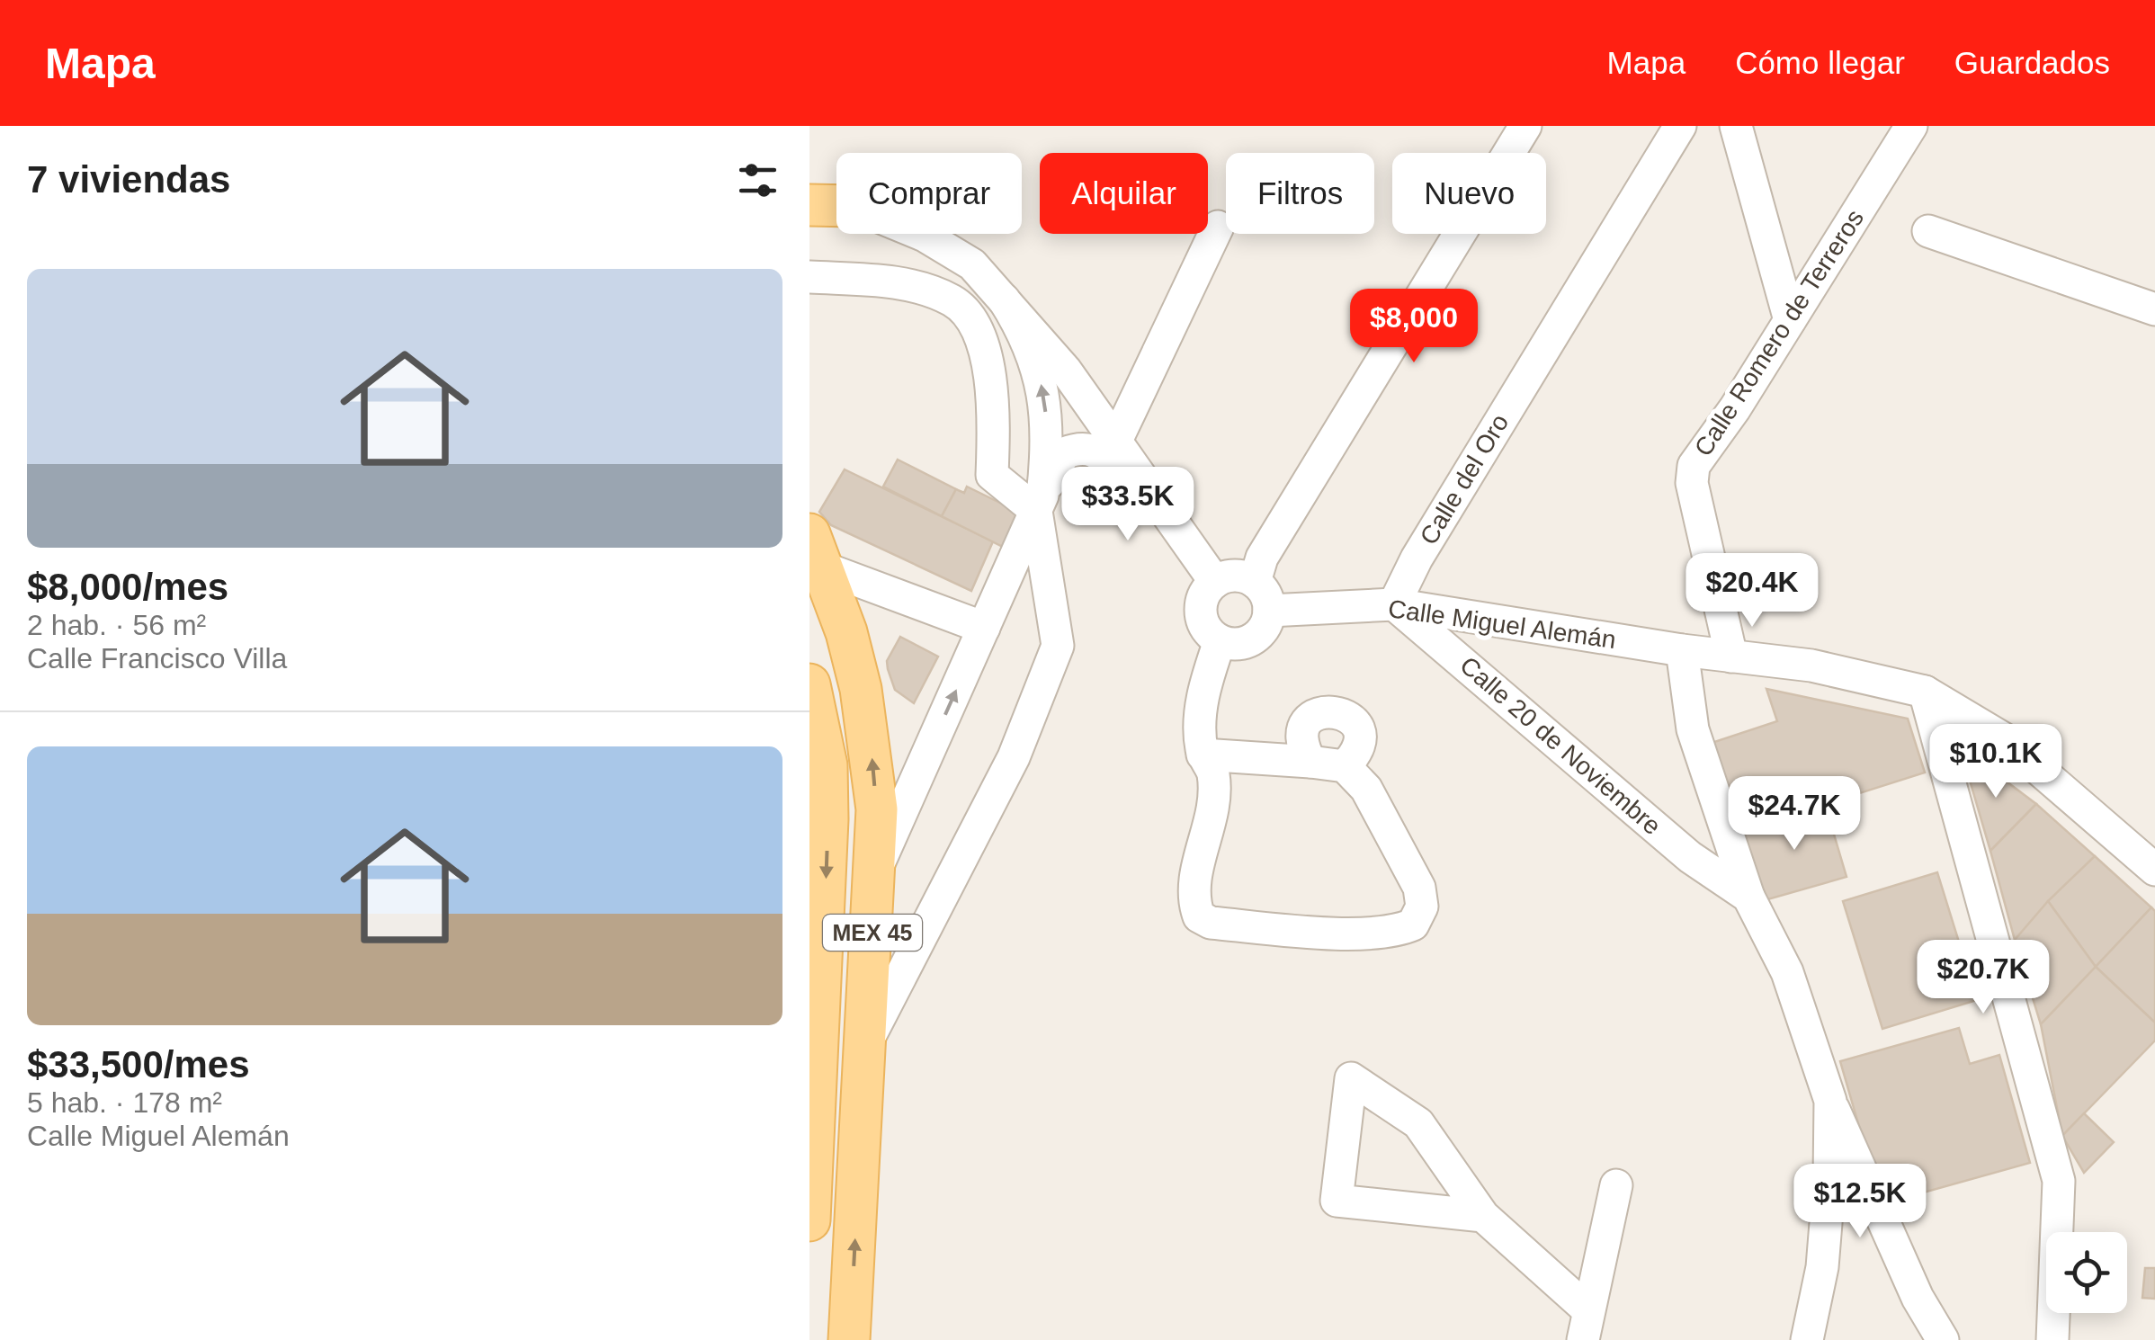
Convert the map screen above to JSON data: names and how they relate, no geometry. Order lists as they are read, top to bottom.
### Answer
{
  "streets": {
    "main road": ["MEX 45"],
    "street": [
      "Calle Romero de Terreros",
      "Calle del Oro",
      "Calle Miguel Alemán",
      "Calle 20 de Noviembre"
    ]
  },
  "crossings": [
    ["Calle Romero de Terreros", "Calle Miguel Alemán"],
    ["Calle del Oro", "Calle Miguel Alemán"],
    ["Calle del Oro", "Calle 20 de Noviembre"],
    ["Calle Miguel Alemán", "Calle 20 de Noviembre"]
  ],
  "page": {
    "header": "Mapa",
    "nav": ["Mapa", "Cómo llegar", "Guardados"],
    "heading": "7 viviendas",
    "chip": [
      "Comprar",
      "Alquilar",
      "Filtros",
      "Nuevo"
    ],
    "list": [
      {
        "name": "$8,000/mes",
        "note": "2 hab. · 56 m² · Calle Francisco Villa"
      },
      {
        "name": "$33,500/mes",
        "note": "5 hab. · 178 m² · Calle Miguel Alemán"
      }
    ],
    "price": [
      "$8,000",
      "$33.5K",
      "$20.4K",
      "$10.1K",
      "$24.7K",
      "$20.7K",
      "$12.5K"
    ]
  }
}
